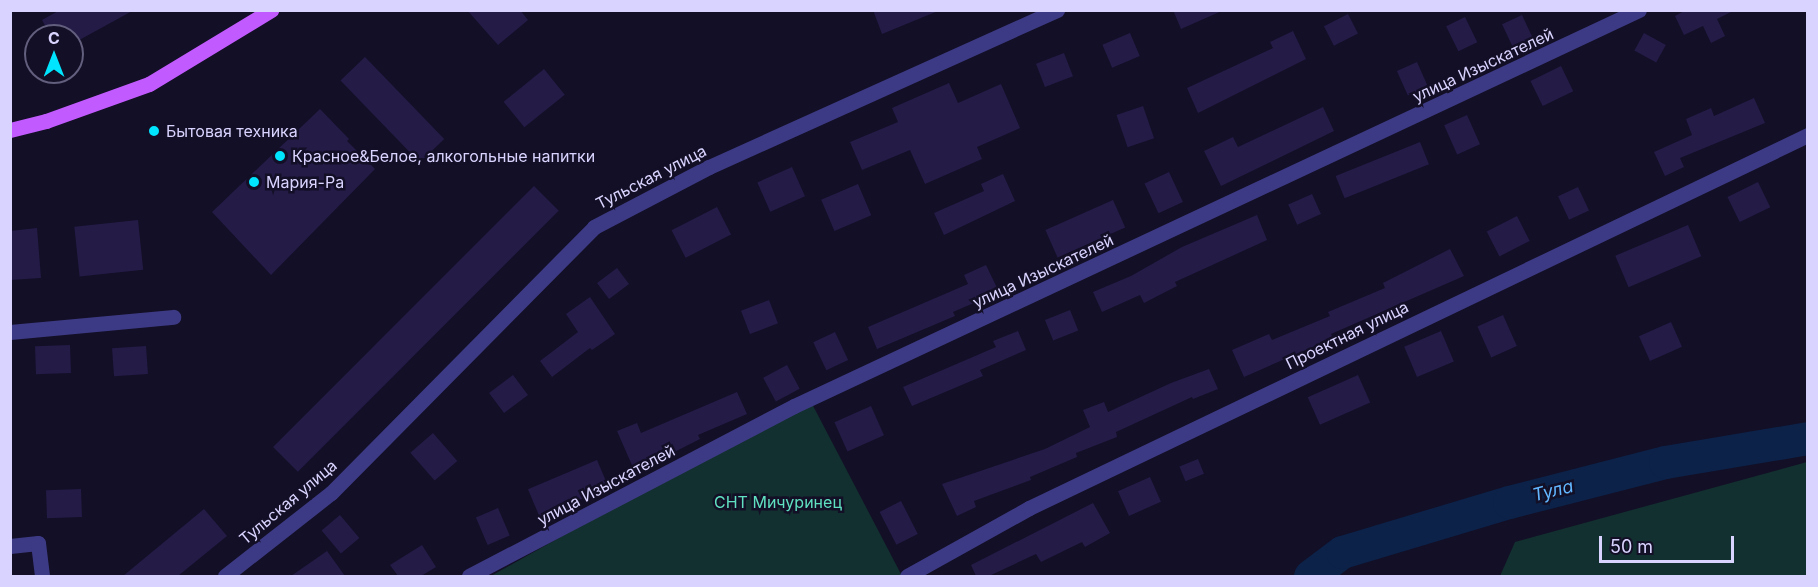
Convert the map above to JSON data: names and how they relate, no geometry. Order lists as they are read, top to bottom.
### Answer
{
  "streets": {
    "street": ["улица Изыскателей", "Тульская улица", "Проектная улица"]
  },
  "water": ["Тула"],
  "parks": ["СНТ Мичуринец"],
  "places": ["Бытовая техника", "Красное&Белое, алкогольные напитки", "Мария-Ра"],
  "scale_bar": "50 m",
  "north": "top"
}
